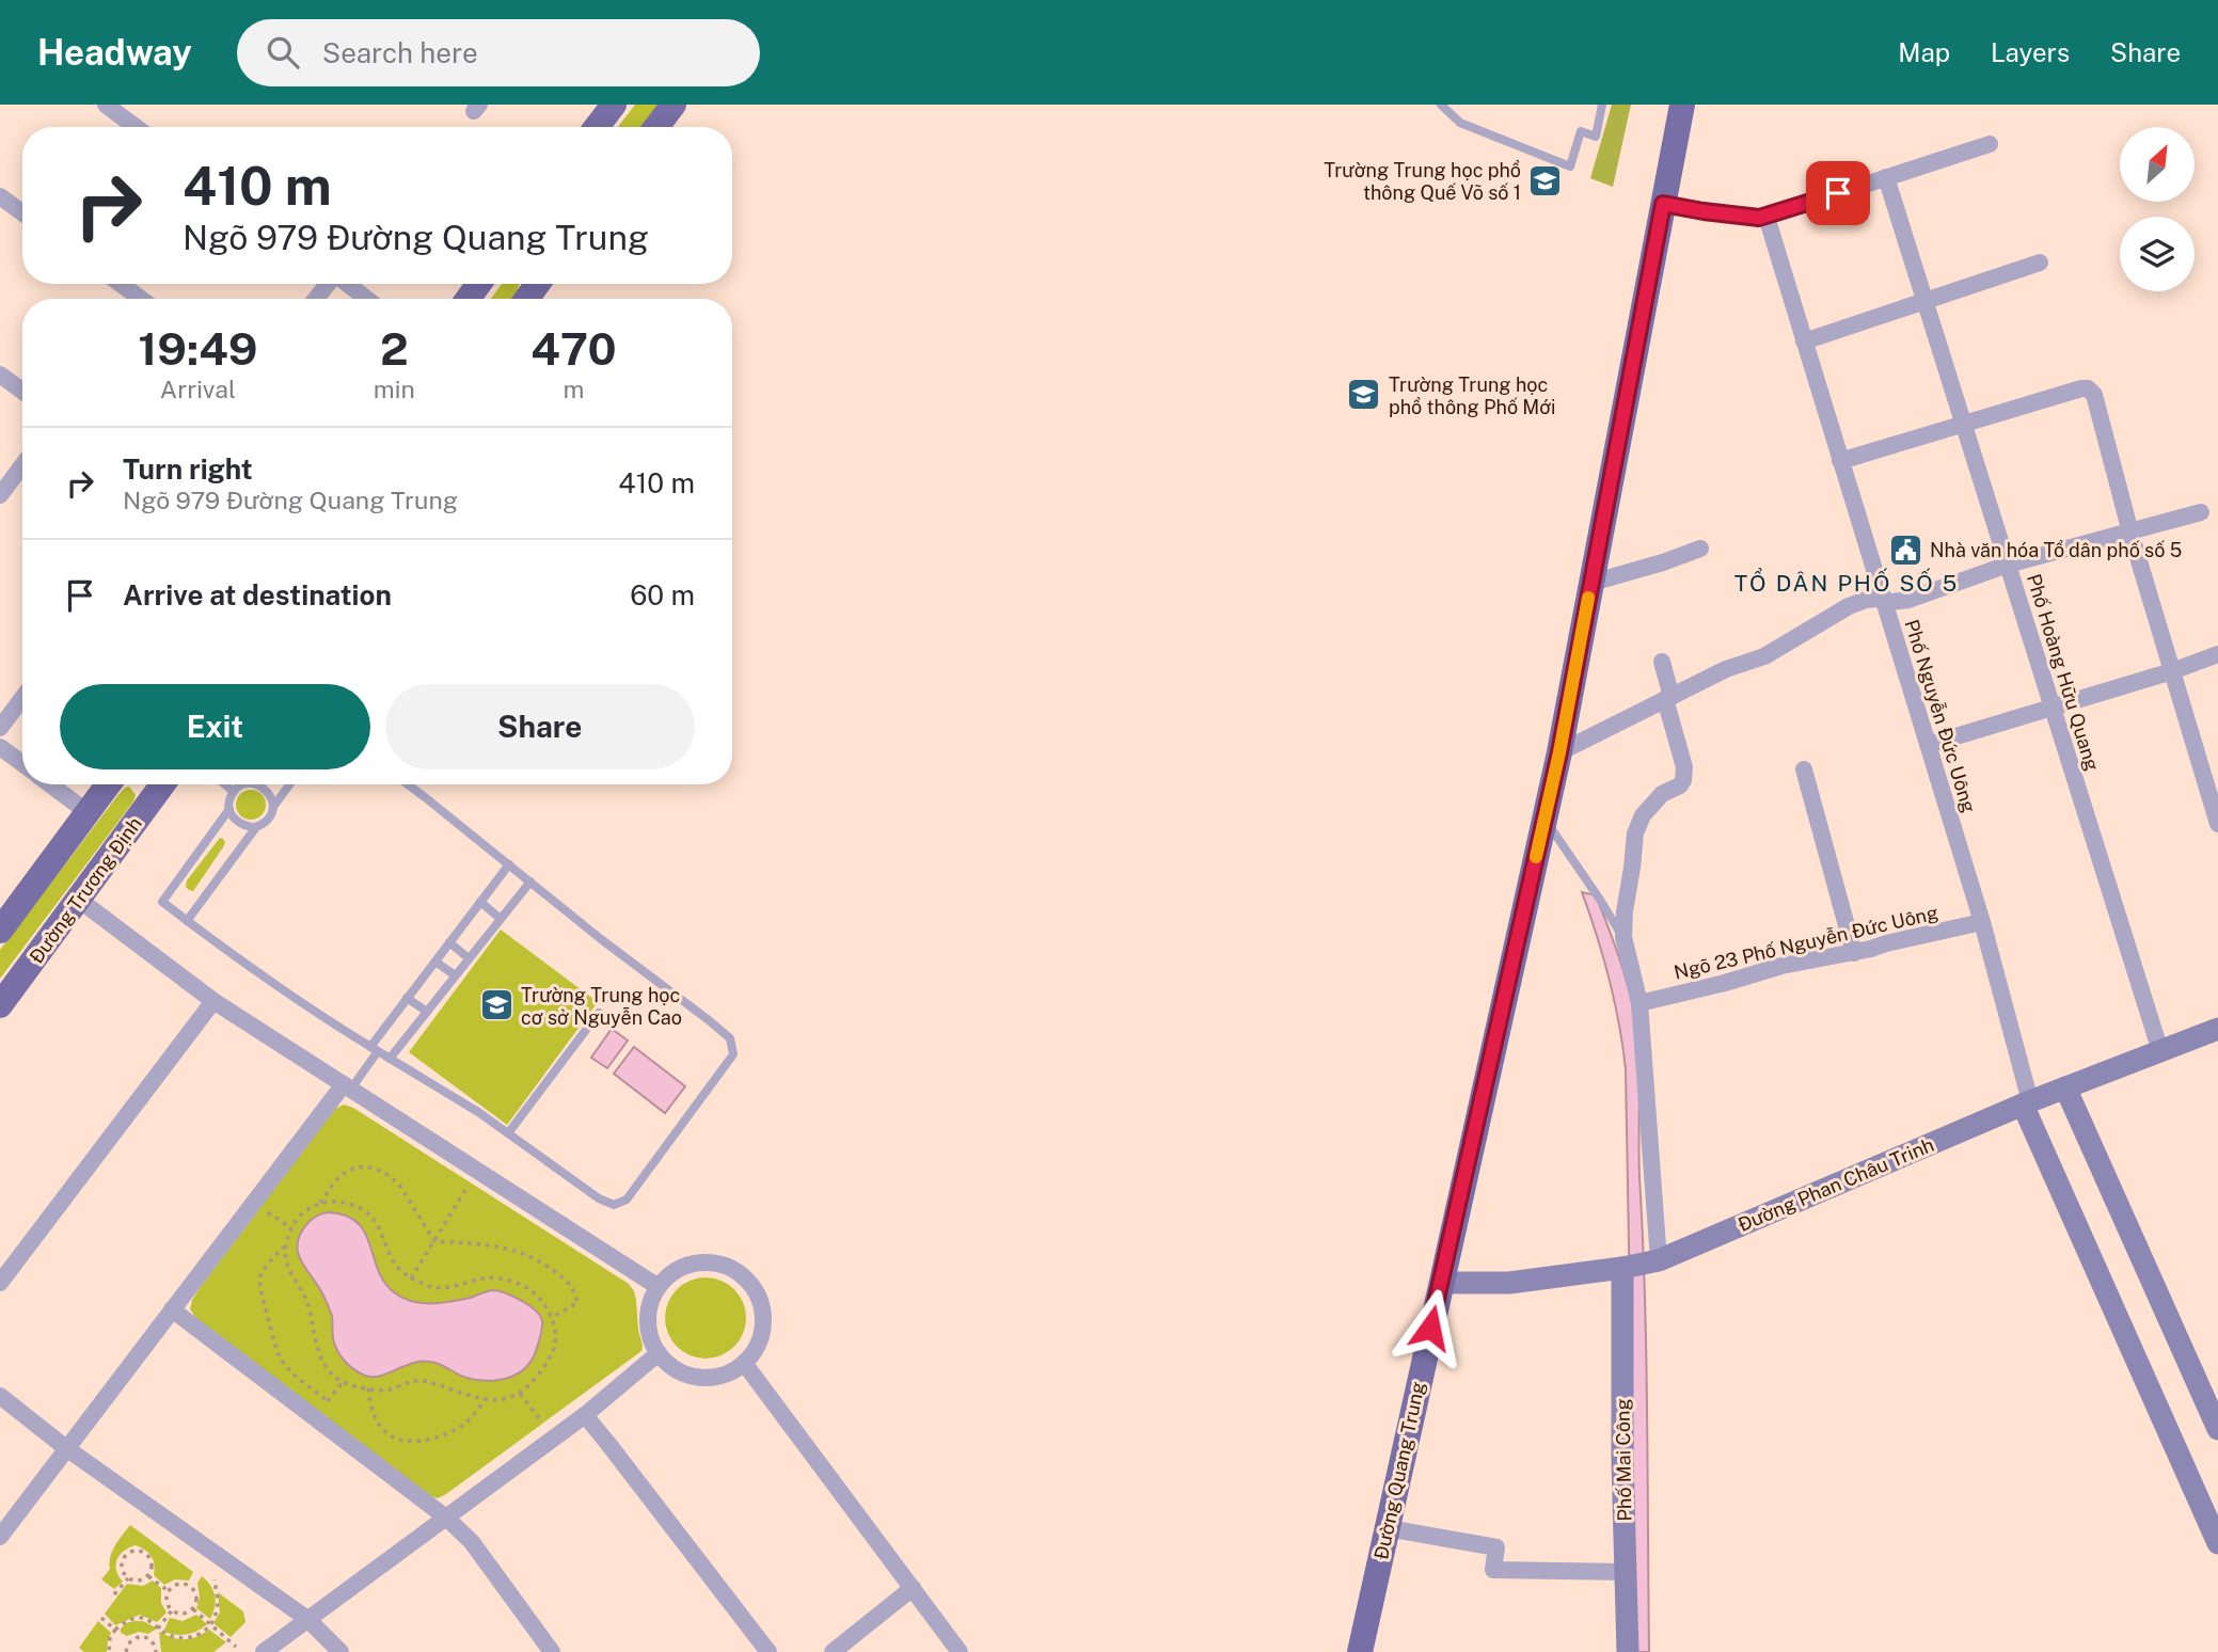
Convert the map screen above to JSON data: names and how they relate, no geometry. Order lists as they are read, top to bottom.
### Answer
{
  "streets": {
    "main road": ["Đường Trương Định", "Đường Quang Trung"],
    "street": [
      "Phố Hoàng Hữu Quang",
      "Phố Nguyễn Đức Uông",
      "Ngõ 23 Phố Nguyễn Đức Uông",
      "Đường Phan Châu Trinh",
      "Phố Mai Công"
    ]
  },
  "crossings": [
    ["Phố Hoàng Hữu Quang", "Đường Phan Châu Trinh"],
    ["Phố Nguyễn Đức Uông", "Ngõ 23 Phố Nguyễn Đức Uông"],
    ["Phố Nguyễn Đức Uông", "Đường Phan Châu Trinh"],
    ["Đường Phan Châu Trinh", "Phố Mai Công"],
    ["Đường Phan Châu Trinh", "Đường Quang Trung"]
  ],
  "districts": ["TỔ DÂN PHỐ SỐ 5"],
  "places": {
    "school or university": ["Trường Trung học phổ thông Quế Võ số 1", "Trường Trung học phổ thông Phố Mới", "Trường Trung học cơ sở Nguyễn Cao"],
    "public building": ["Nhà văn hóa Tổ dân phố số 5"]
  },
  "north": "top right",
  "page": {
    "header": "Headway",
    "search": "Search here",
    "nav": ["Map", "Layers", "Share"],
    "turn": ["410 m", "Ngõ 979 Đường Quang Trung"],
    "eta": [
      "19:49",
      "Arrival",
      "2",
      "min",
      "470",
      "m"
    ],
    "list": [
      {
        "name": "Turn right",
        "note": "Ngõ 979 Đường Quang Trung",
        "value": "410 m"
      },
      {
        "name": "Arrive at destination",
        "value": "60 m"
      }
    ],
    "buttons": ["Exit", "Share"]
  }
}
